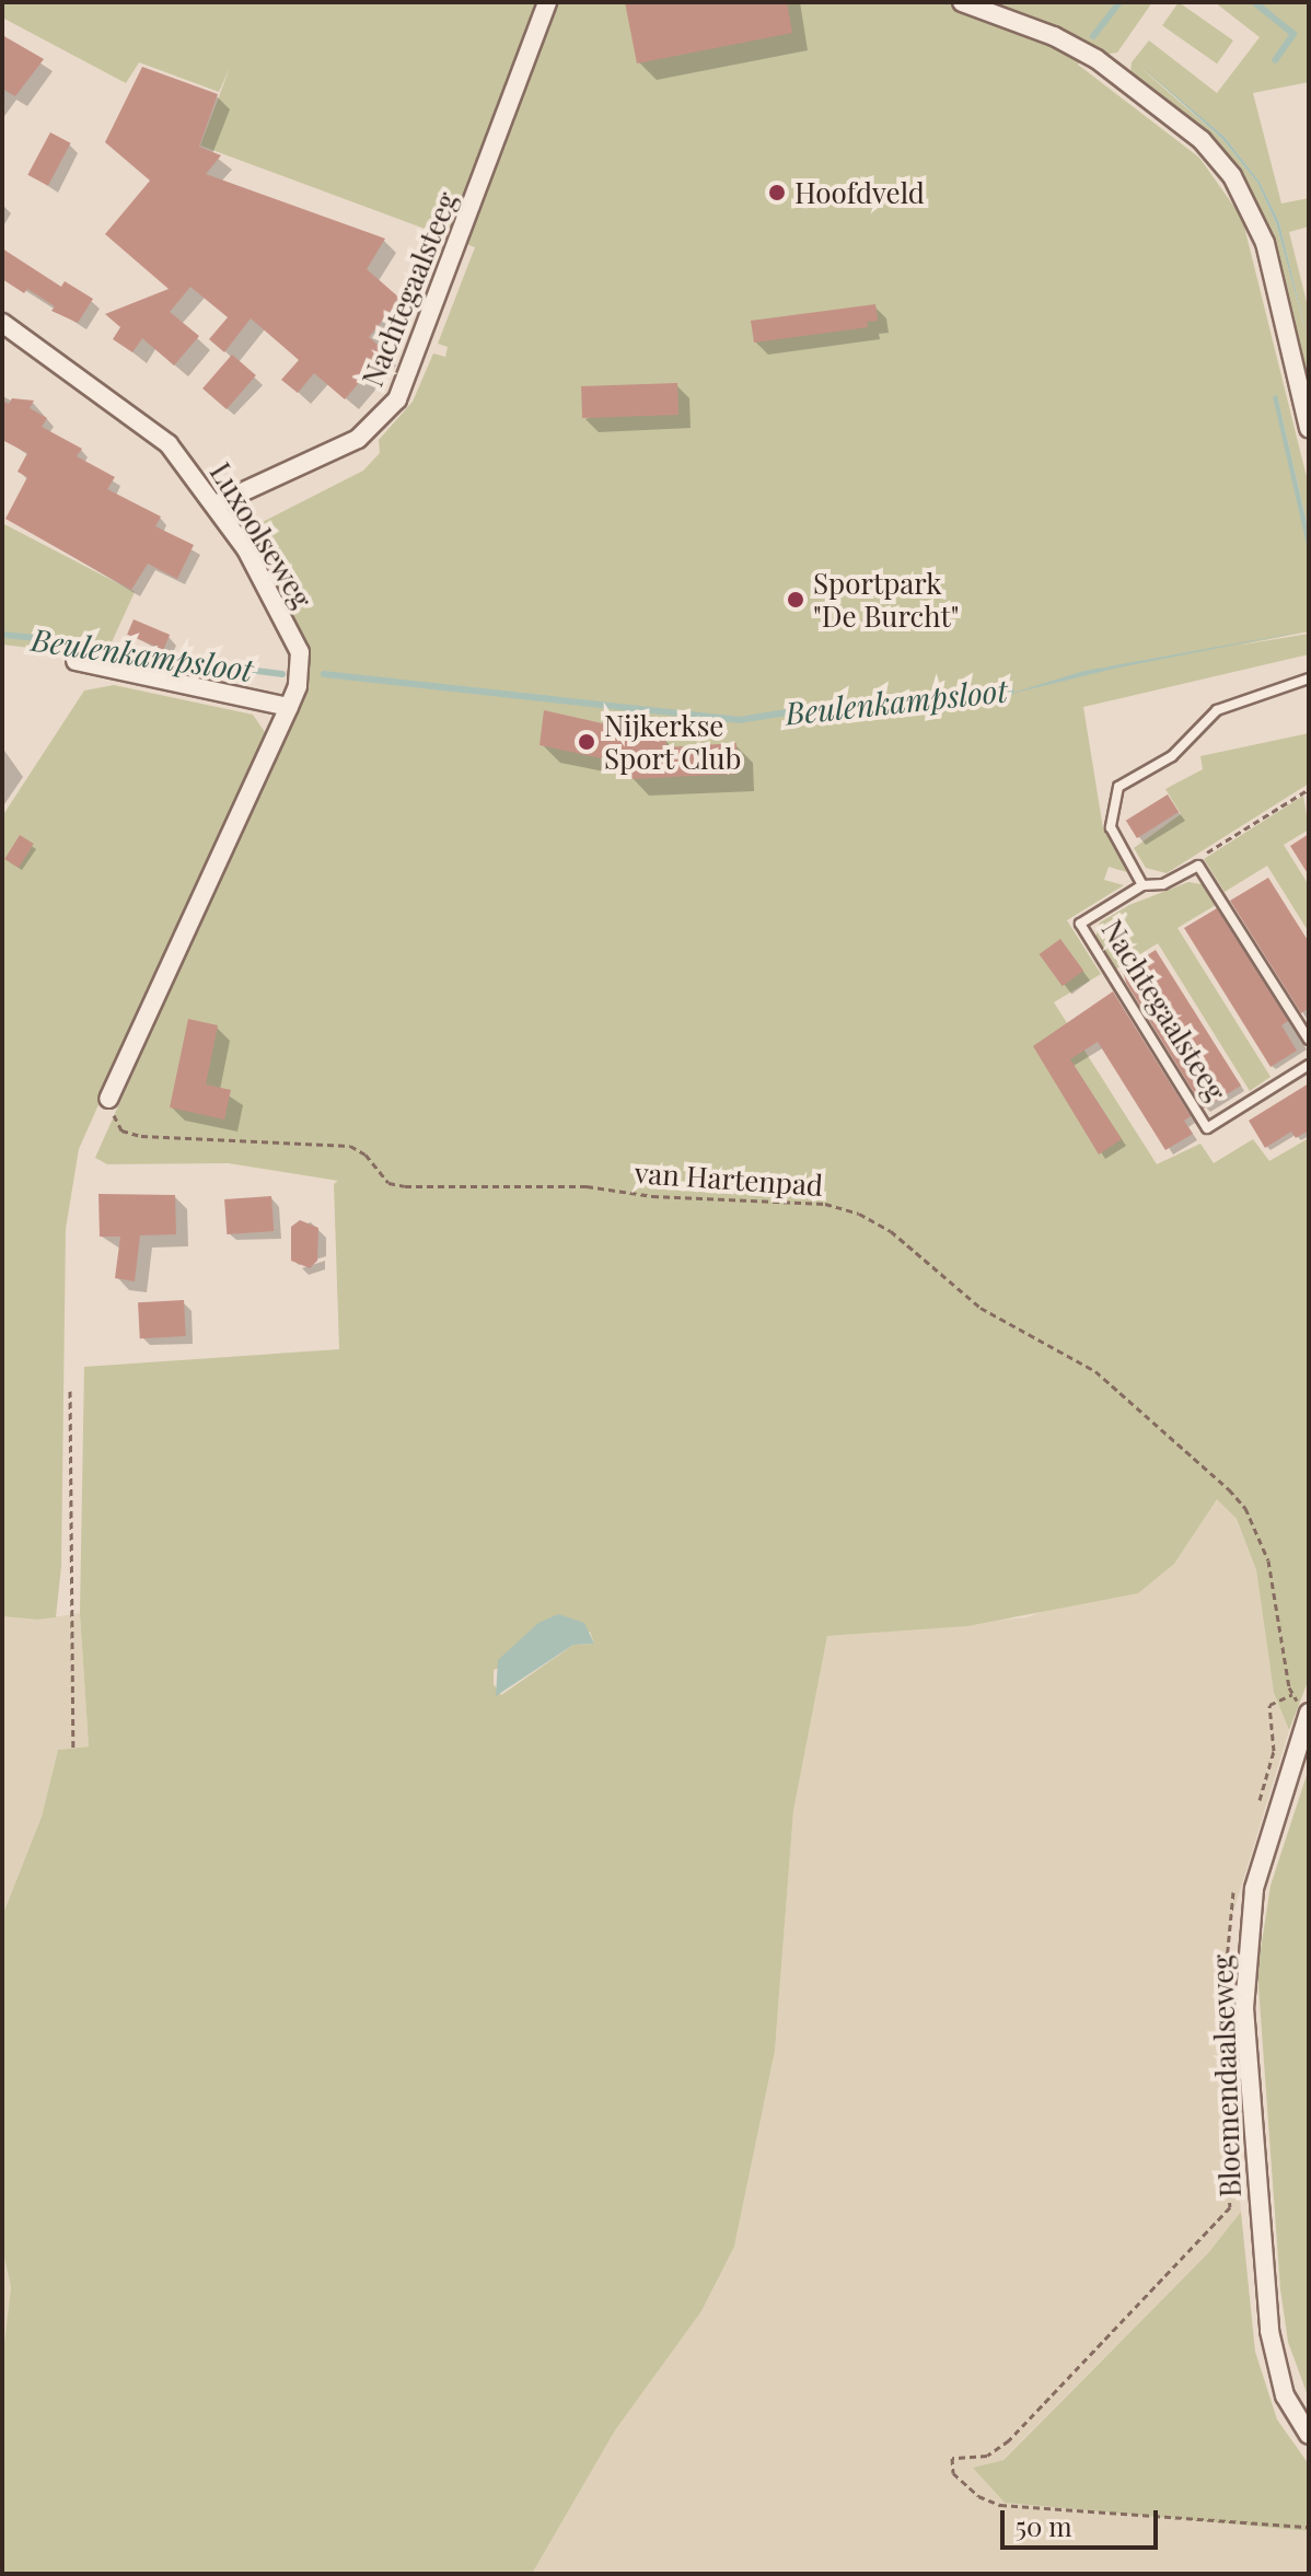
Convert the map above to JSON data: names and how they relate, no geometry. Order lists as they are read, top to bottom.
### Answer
{
  "streets": {
    "street": ["Nachtegaalsteeg", "Luxoolseweg", "Bloemendaalseweg"],
    "path": ["van Hartenpad"]
  },
  "crossings": [
    ["Nachtegaalsteeg", "Luxoolseweg"],
    ["Luxoolseweg", "van Hartenpad"]
  ],
  "water": ["Beulenkampsloot"],
  "places": ["Hoofdveld", "Sportpark \"De Burcht\"", "Nijkerkse Sport Club"],
  "scale_bar": "50 m"
}
